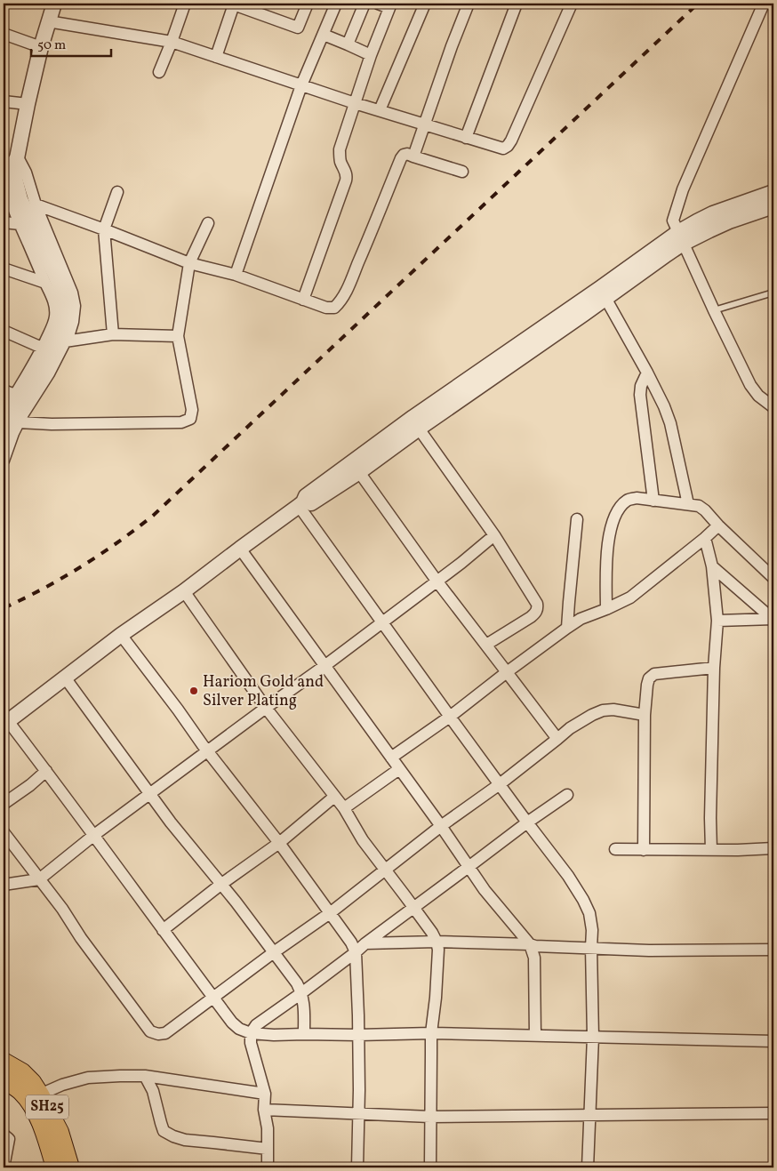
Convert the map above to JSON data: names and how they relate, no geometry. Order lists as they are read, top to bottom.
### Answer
{
  "streets": {
    "main road": ["SH25"]
  },
  "places": ["Hariom Gold and Silver Plating"],
  "scale_bar": "50 m"
}
